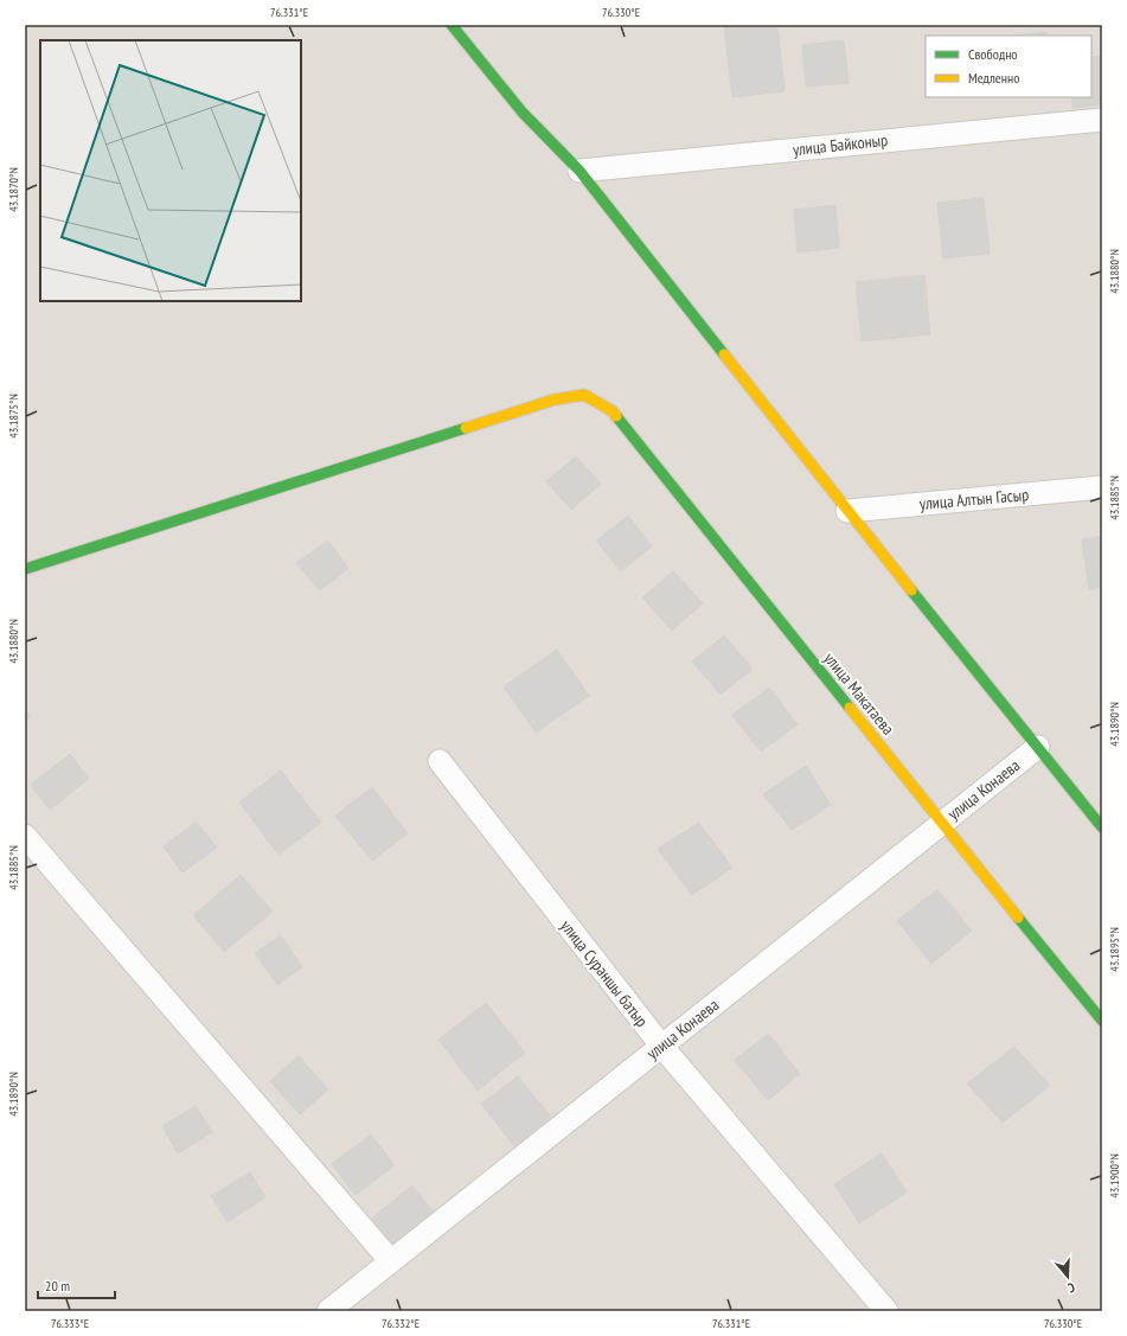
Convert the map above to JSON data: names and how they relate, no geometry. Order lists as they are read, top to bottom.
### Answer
{
  "streets": {
    "street": [
      "улица Байконыр",
      "улица Алтын Гасыр",
      "улица Макатаева",
      "улица Конаева",
      "улица Сураншы батыр"
    ]
  },
  "crossings": [
    ["улица Макатаева", "улица Конаева"],
    ["улица Конаева", "улица Сураншы батыр"]
  ],
  "legend": ["Свободно", "Медленно"],
  "scale_bar": "20 m",
  "north": "bottom",
  "coordinates": [
    "76.331°E",
    "76.330°E",
    "43.1870°N",
    "43.1880°N",
    "43.1875°N",
    "43.1885°N",
    "43.1890°N",
    "43.1895°N",
    "43.1900°N",
    "76.333°E",
    "76.332°E"
  ]
}
